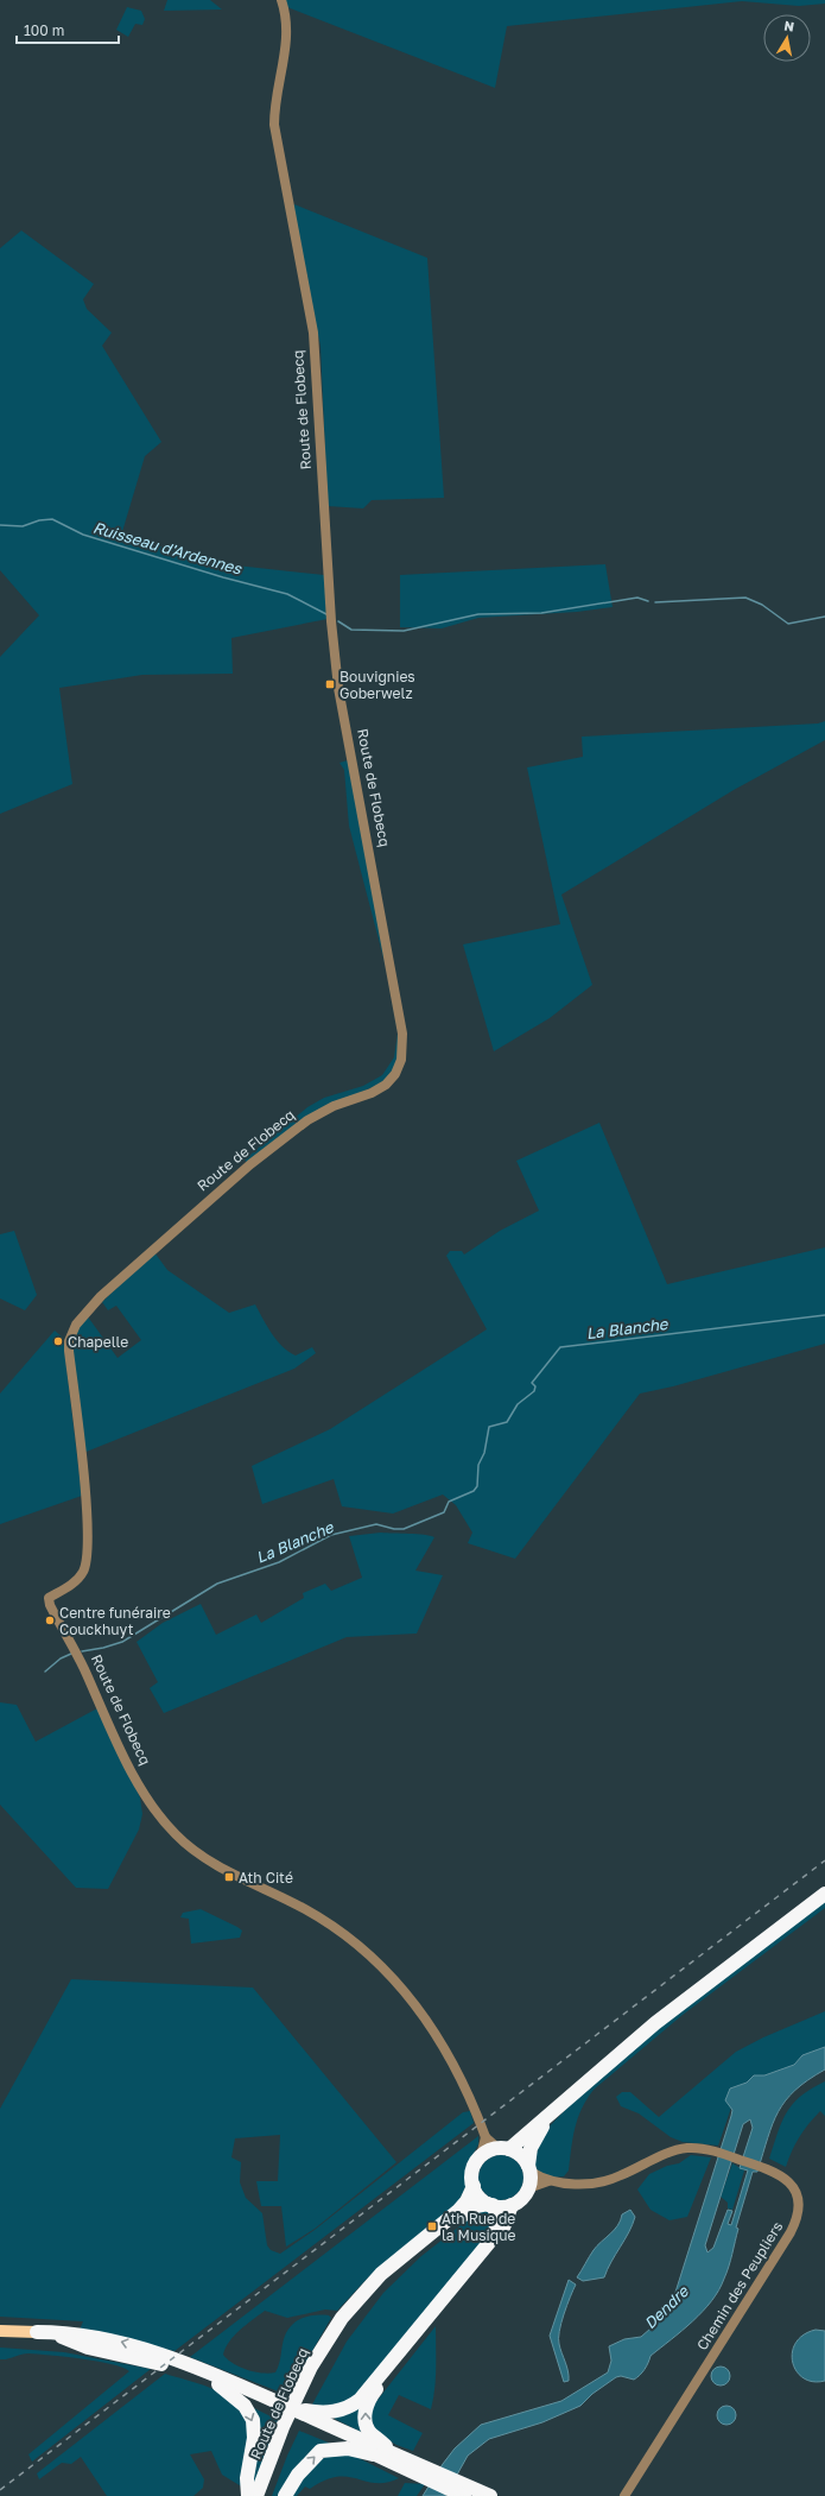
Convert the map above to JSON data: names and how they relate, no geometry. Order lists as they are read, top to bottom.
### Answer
{
  "streets": {
    "highway": ["Route de Flobecq"],
    "street": ["Chemin des Peupliers"]
  },
  "crossings": [
    ["Route de Flobecq", "Chemin des Peupliers"]
  ],
  "water": ["Ruisseau d'Ardennes", "La Blanche", "Dendre"],
  "places": {
    "transit": ["Bouvignies Goberwelz", "Ath Cité", "Ath Rue de la Musique"],
    "other": ["Chapelle", "Centre funéraire Couckhuyt"]
  },
  "scale_bar": "100 m",
  "north": "top"
}
